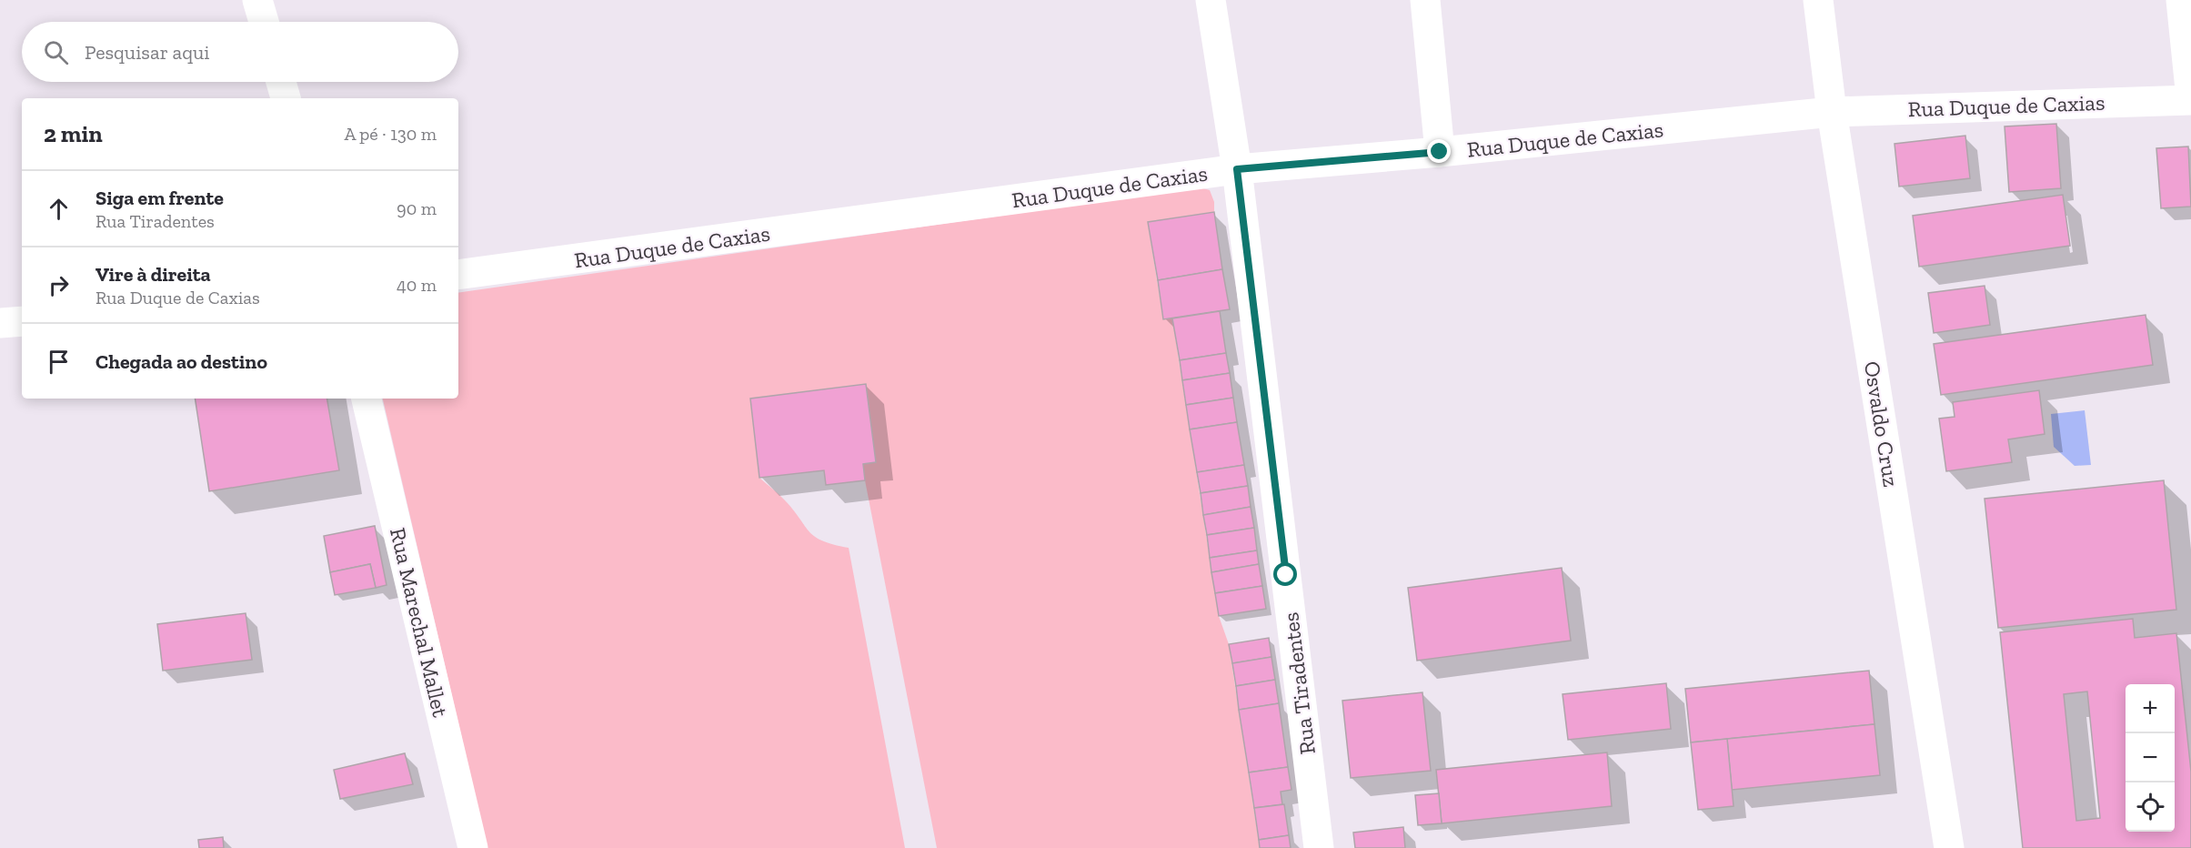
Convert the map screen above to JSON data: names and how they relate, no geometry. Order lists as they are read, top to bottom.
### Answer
{
  "streets": {
    "street": [
      "Rua Duque de Caxias",
      "Osvaldo Cruz",
      "Rua Marechal Mallet",
      "Rua Tiradentes"
    ]
  },
  "crossings": [
    ["Rua Duque de Caxias", "Osvaldo Cruz"],
    ["Rua Duque de Caxias", "Rua Tiradentes"]
  ],
  "page": {
    "search": "Pesquisar aqui",
    "heading": ["2 min", "A pé · 130 m"],
    "list": [
      ["Siga em frente", "Rua Tiradentes", "90 m"],
      ["Vire à direita", "Rua Duque de Caxias", "40 m"],
      "Chegada ao destino"
    ],
    "map_buttons": ["+", "−"]
  }
}
